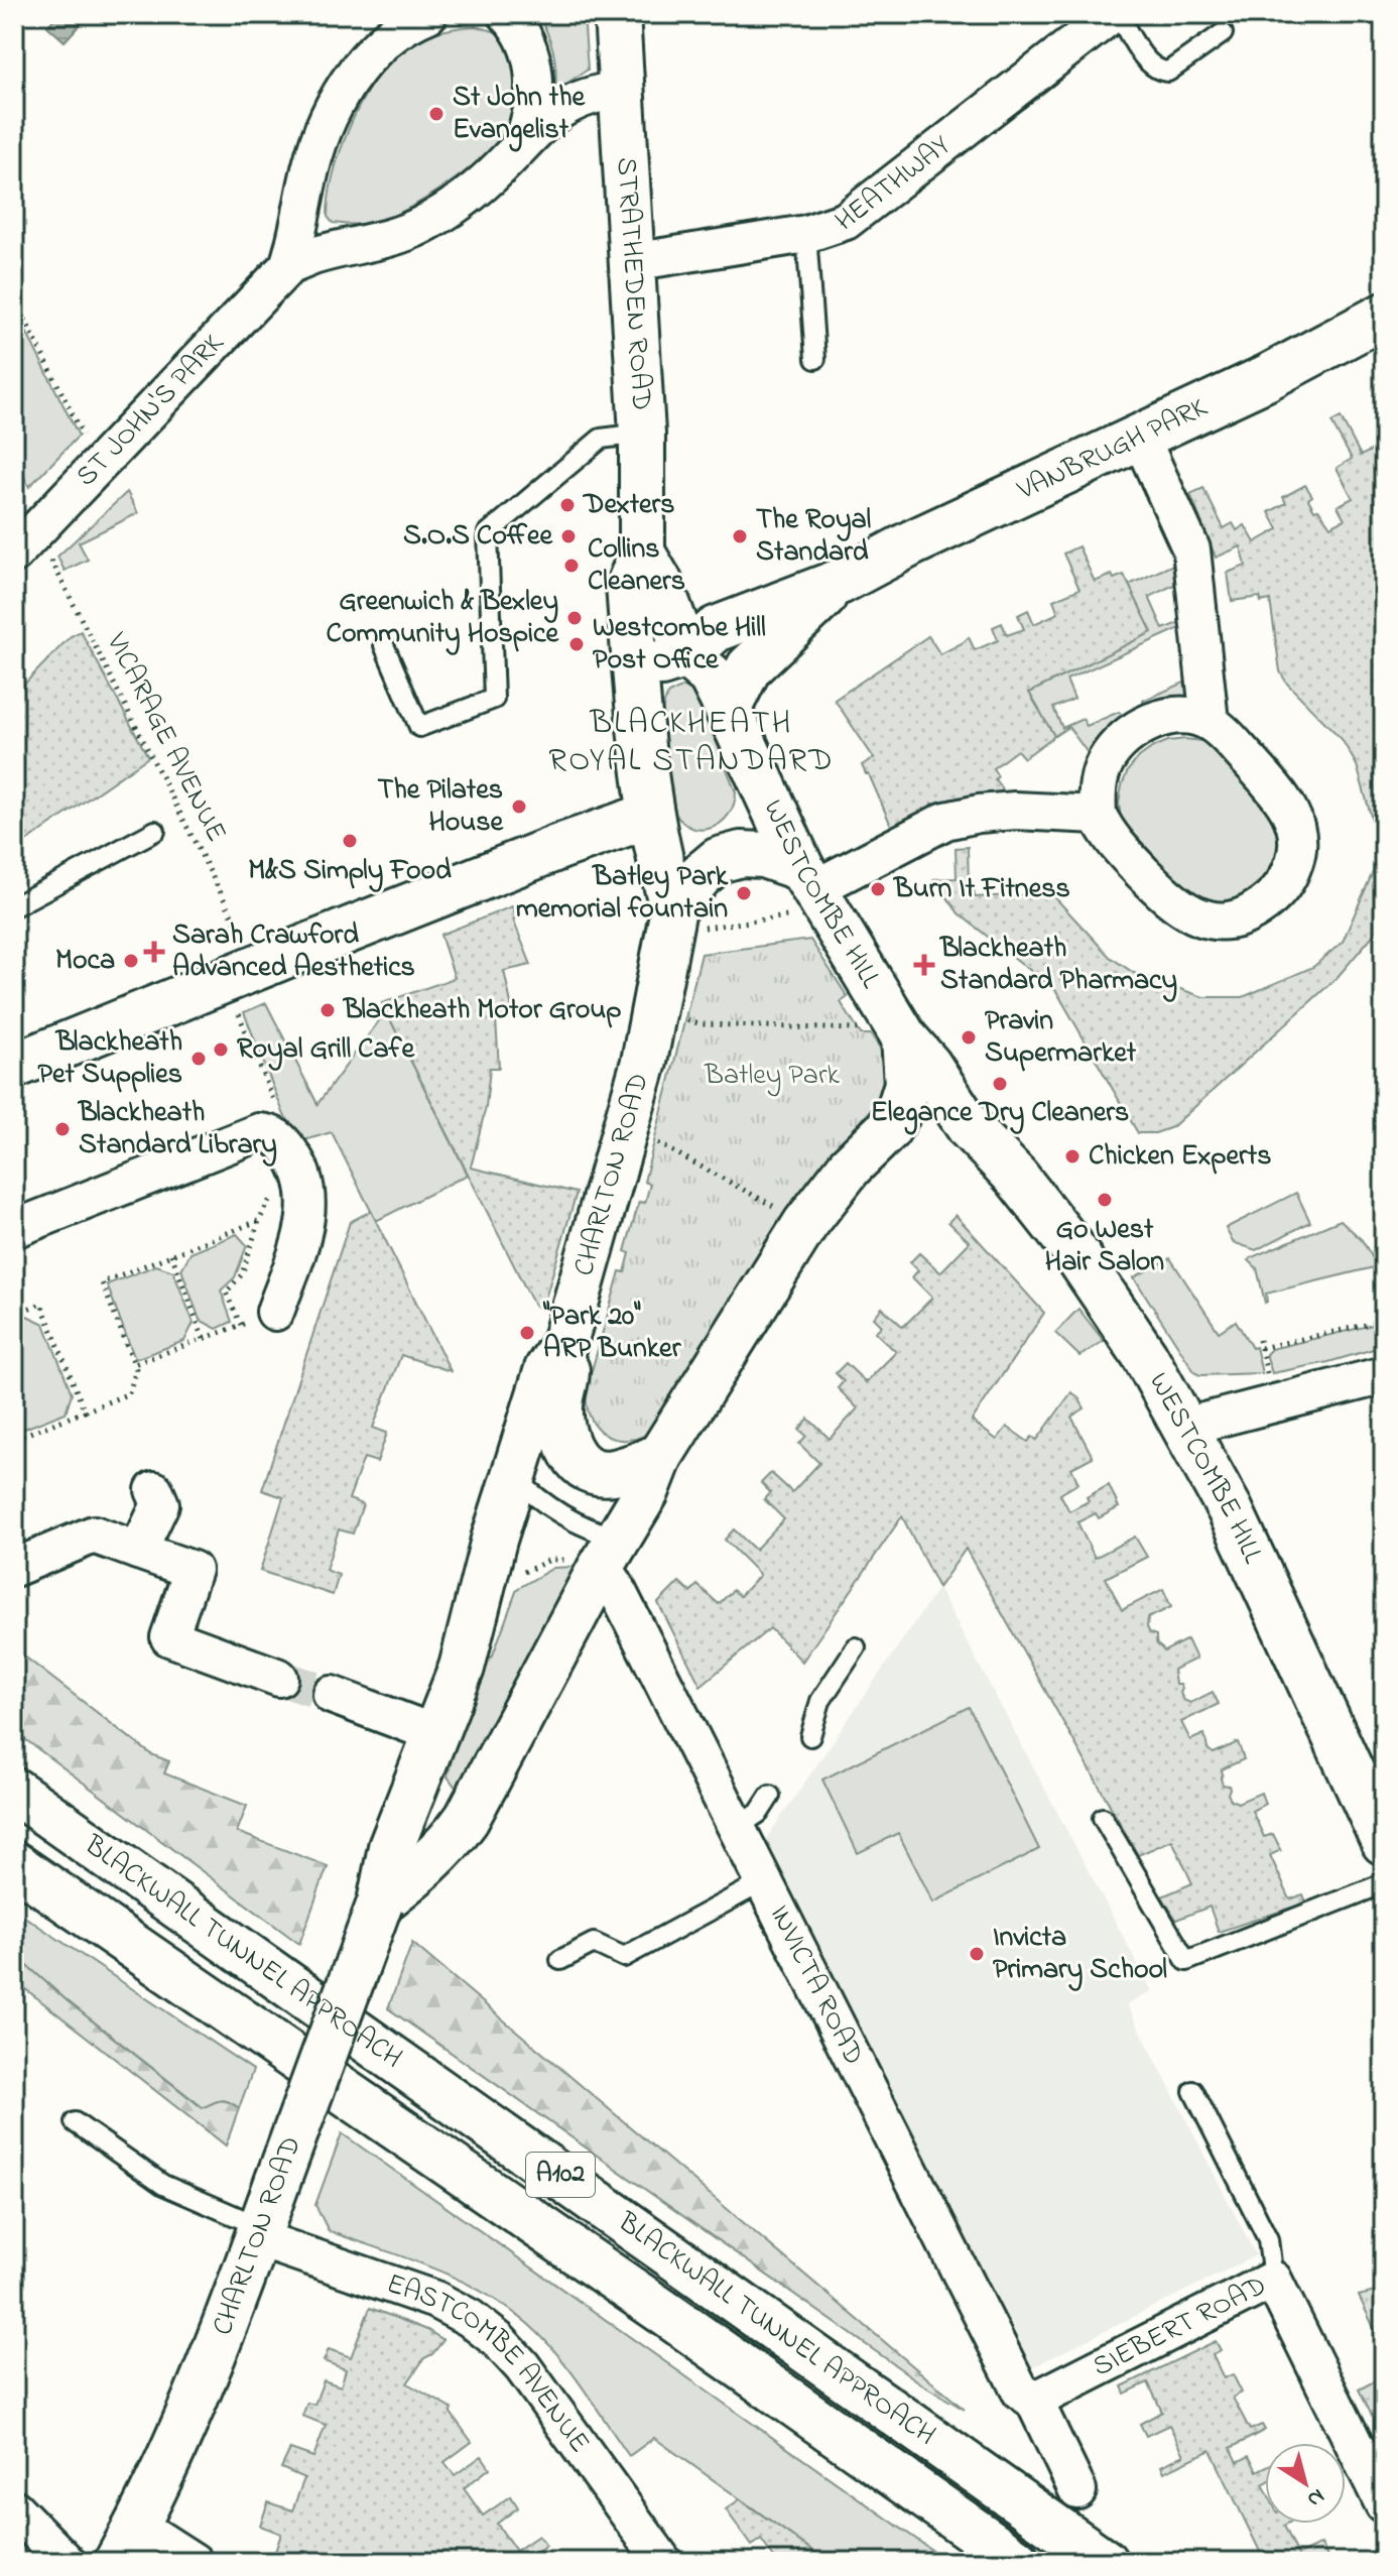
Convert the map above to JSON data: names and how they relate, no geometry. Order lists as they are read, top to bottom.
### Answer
{
  "streets": {
    "main road": [
      "STRATHEDEN ROAD",
      "VANBRUGH PARK",
      "WESTCOMBE HILL",
      "CHARLTON ROAD",
      "BLACKWALL TUNNEL APPROACH",
      "A102"
    ],
    "street": [
      "HEATHWAY",
      "ST JOHN'S PARK",
      "INVICTA ROAD",
      "SIEBERT ROAD",
      "EASTCOMBE AVENUE"
    ],
    "path": ["VICARAGE AVENUE"]
  },
  "crossings": [
    ["HEATHWAY", "STRATHEDEN ROAD"],
    ["STRATHEDEN ROAD", "ST JOHN'S PARK"],
    ["STRATHEDEN ROAD", "VANBRUGH PARK"],
    ["STRATHEDEN ROAD", "WESTCOMBE HILL"],
    ["ST JOHN'S PARK", "VICARAGE AVENUE"],
    ["VANBRUGH PARK", "WESTCOMBE HILL"],
    ["WESTCOMBE HILL", "CHARLTON ROAD"],
    ["CHARLTON ROAD", "EASTCOMBE AVENUE"],
    ["INVICTA ROAD", "SIEBERT ROAD"]
  ],
  "districts": ["BLACKHEATH ROYAL STANDARD"],
  "parks": ["Batley Park"],
  "places": {
    "other": [
      "St John the Evangelist",
      "Dexters",
      "S.O.S Coffee",
      "The Royal Standard",
      "Collins Cleaners",
      "Greenwich & Bexley Community Hospice",
      "Westcombe Hill Post Office",
      "The Pilates House",
      "M&S Simply Food",
      "Burn It Fitness",
      "Batley Park memorial fountain",
      "Moca",
      "Blackheath Motor Group",
      "Pravin Supermarket",
      "Royal Grill Cafe",
      "Blackheath Pet Supplies",
      "Elegance Dry Cleaners",
      "Blackheath Standard Library",
      "Chicken Experts",
      "Go West Hair Salon",
      "\"Park 20\" ARP Bunker",
      "Invicta Primary School"
    ],
    "health": ["Sarah Crawford Advanced Aesthetics", "Blackheath Standard Pharmacy"]
  },
  "north": "bottom right"
}
